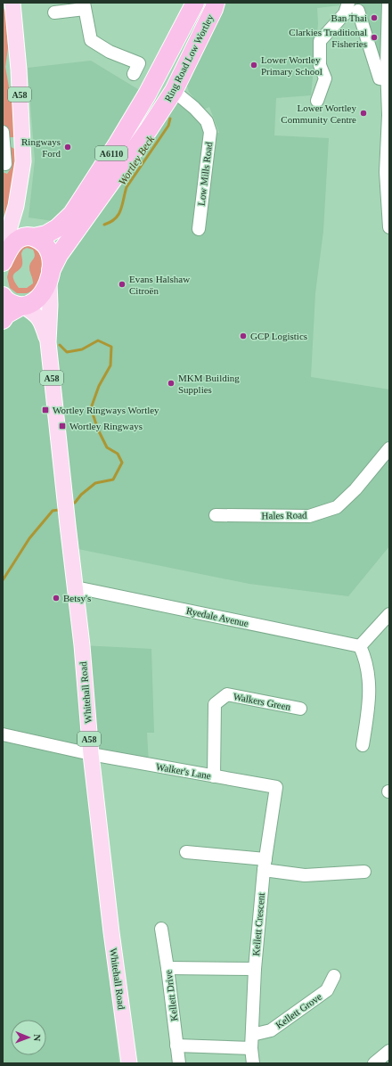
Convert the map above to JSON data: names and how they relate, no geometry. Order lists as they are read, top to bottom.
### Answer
{
  "streets": {
    "highway": ["Ring Road Low Wortley", "A6110"],
    "main road": ["A58", "Whitehall Road"],
    "street": [
      "Low Mills Road",
      "Hales Road",
      "Ryedale Avenue",
      "Walkers Green",
      "Walker's Lane",
      "Kellett Crescent",
      "Kellett Drive",
      "Kellett Grove"
    ]
  },
  "crossings": [
    ["Ring Road Low Wortley", "A58"],
    ["Ring Road Low Wortley", "A6110"],
    ["Ring Road Low Wortley", "Low Mills Road"],
    ["Ring Road Low Wortley", "Whitehall Road"],
    ["A58", "A6110"],
    ["A6110", "Whitehall Road"],
    ["Ryedale Avenue", "Whitehall Road"],
    ["Whitehall Road", "Walker's Lane"],
    ["Walkers Green", "Walker's Lane"],
    ["Walker's Lane", "Kellett Crescent"],
    ["Kellett Crescent", "Kellett Grove"]
  ],
  "water": ["Wortley Beck"],
  "places": {
    "other": [
      "Ban Thai",
      "Clarkies Traditional Fisheries",
      "Lower Wortley Primary School",
      "Lower Wortley Community Centre",
      "Ringways Ford",
      "Evans Halshaw Citroën",
      "GCP Logistics",
      "MKM Building Supplies",
      "Betsy's"
    ],
    "transit": ["Wortley Ringways Wortley", "Wortley Ringways"]
  },
  "north": "right"
}
